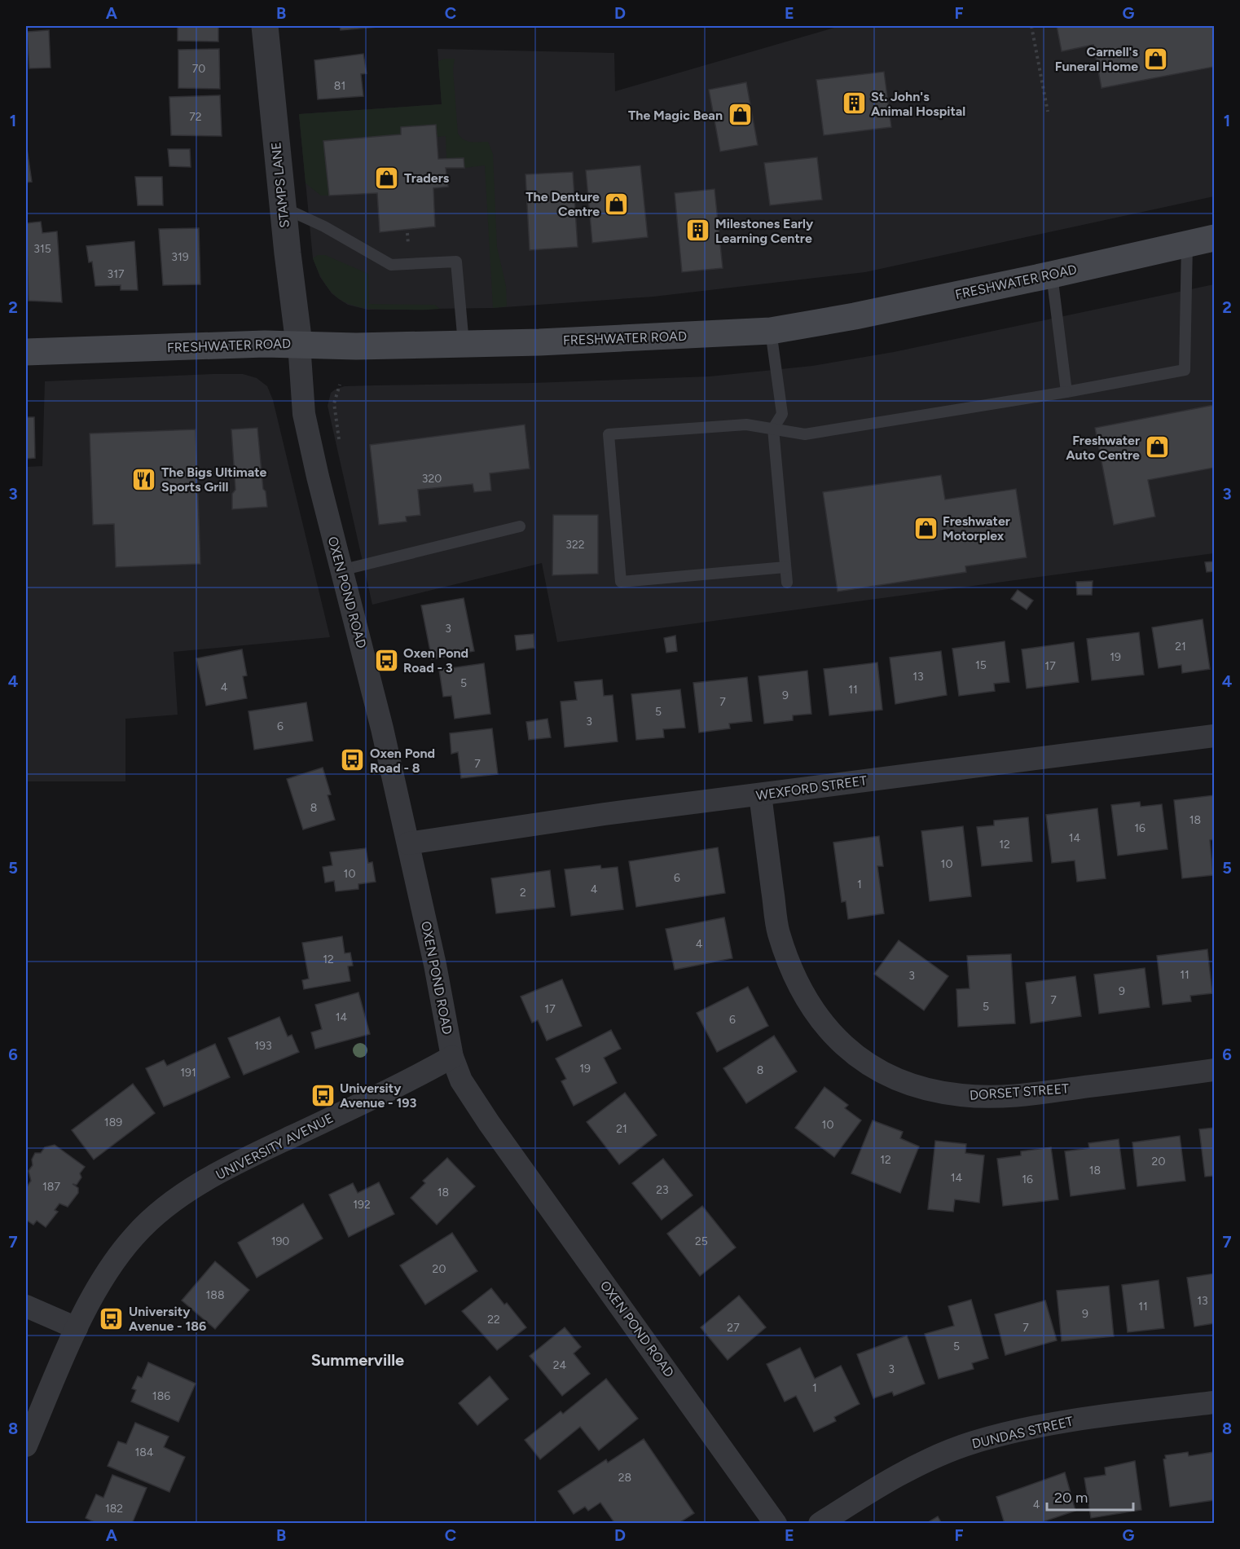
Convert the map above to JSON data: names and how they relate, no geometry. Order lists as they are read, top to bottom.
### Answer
{
  "streets": {
    "main road": ["FRESHWATER ROAD"],
    "street": [
      "STAMPS LANE",
      "OXEN POND ROAD",
      "WEXFORD STREET",
      "DORSET STREET",
      "UNIVERSITY AVENUE",
      "DUNDAS STREET"
    ]
  },
  "crossings": [
    ["STAMPS LANE", "FRESHWATER ROAD"],
    ["STAMPS LANE", "OXEN POND ROAD"],
    ["FRESHWATER ROAD", "OXEN POND ROAD"],
    ["OXEN POND ROAD", "WEXFORD STREET"],
    ["OXEN POND ROAD", "UNIVERSITY AVENUE"],
    ["WEXFORD STREET", "DORSET STREET"]
  ],
  "districts": ["Summerville"],
  "places": {
    "shop": [
      "Carnell's Funeral Home",
      "The Magic Bean",
      "Traders",
      "The Denture Centre",
      "Freshwater Auto Centre",
      "Freshwater Motorplex"
    ],
    "building": ["St. John's Animal Hospital", "Milestones Early Learning Centre"],
    "restaurant": ["The Bigs Ultimate Sports Grill"],
    "bus stop": [
      "Oxen Pond Road - 3",
      "Oxen Pond Road - 8",
      "University Avenue - 193",
      "University Avenue - 186"
    ]
  },
  "house_numbers": [
    "70",
    "81",
    "72",
    "315",
    "319",
    "317",
    "320",
    "322",
    "3",
    "21",
    "19",
    "15",
    "17",
    "13",
    "5",
    "4",
    "11",
    "9",
    "7",
    "5",
    "3",
    "6",
    "7",
    "8",
    "18",
    "16",
    "14",
    "12",
    "10",
    "10",
    "6",
    "1",
    "4",
    "2",
    "4",
    "12",
    "11",
    "3",
    "9",
    "7",
    "5",
    "17",
    "14",
    "6",
    "193",
    "19",
    "8",
    "191",
    "189",
    "10",
    "21",
    "12",
    "20",
    "18",
    "14",
    "16",
    "187",
    "23",
    "18",
    "192",
    "190",
    "25",
    "20",
    "188",
    "13",
    "11",
    "9",
    "22",
    "27",
    "7",
    "5",
    "24",
    "3",
    "1",
    "186",
    "184",
    "28",
    "4",
    "182"
  ],
  "scale_bar": "20 m",
  "grid": {
    "columns": [
      "A",
      "B",
      "C",
      "D",
      "E",
      "F",
      "G"
    ],
    "rows": [
      "1",
      "2",
      "3",
      "4",
      "5",
      "6",
      "7",
      "8"
    ]
  }
}
